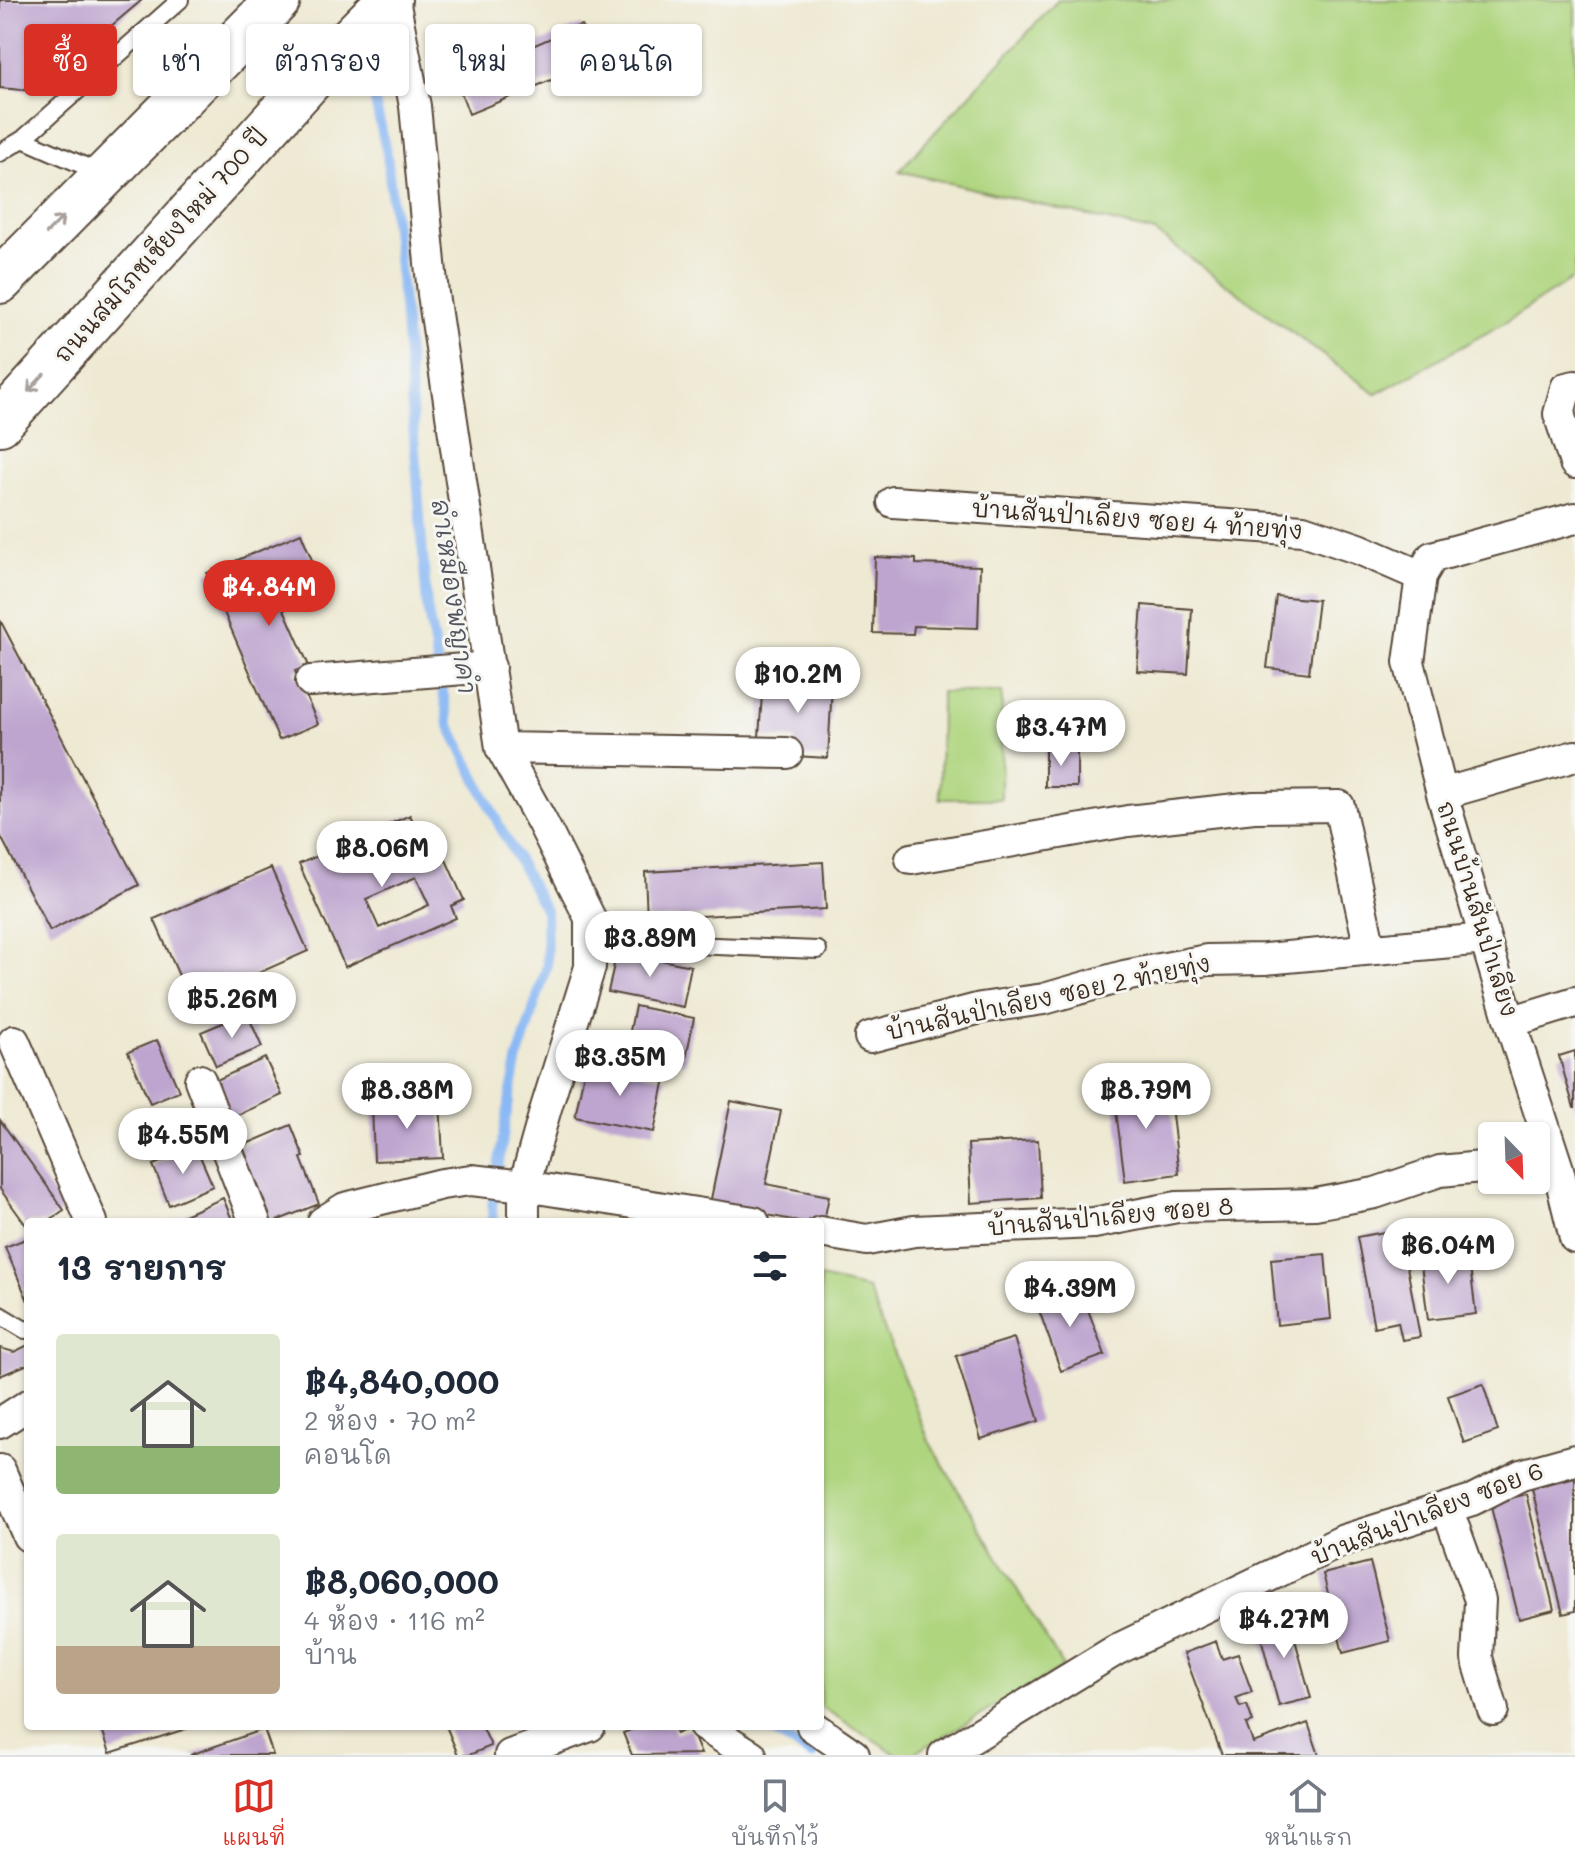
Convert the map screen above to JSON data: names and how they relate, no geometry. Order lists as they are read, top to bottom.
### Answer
{
  "streets": {
    "main road": ["ถนนสมโภชเชียงใหม่ 700 ปี"],
    "street": [
      "บ้านสันป่าเลียง ซอย 4 ท้ายทุ่ง",
      "ถนนบ้านสันป่าเลียง",
      "บ้านสันป่าเลียง ซอย 2 ท้ายทุ่ง",
      "บ้านสันป่าเลียง ซอย 8",
      "บ้านสันป่าเลียง ซอย 6"
    ]
  },
  "crossings": [
    ["บ้านสันป่าเลียง ซอย 4 ท้ายทุ่ง", "ถนนบ้านสันป่าเลียง"],
    ["ถนนบ้านสันป่าเลียง", "บ้านสันป่าเลียง ซอย 2 ท้ายทุ่ง"]
  ],
  "water": ["ลำเหมืองพญาคำ"],
  "north": "bottom right",
  "page": {
    "chip": [
      "ซื้อ",
      "เช่า",
      "ตัวกรอง",
      "ใหม่",
      "คอนโด"
    ],
    "price": [
      "฿4.84M",
      "฿10.2M",
      "฿3.47M",
      "฿8.06M",
      "฿3.89M",
      "฿5.26M",
      "฿3.35M",
      "฿8.38M",
      "฿8.79M",
      "฿4.55M",
      "฿6.04M",
      "฿4.39M",
      "฿4.27M"
    ],
    "heading": "13 รายการ",
    "list": [
      {
        "name": "฿4,840,000",
        "note": "2 ห้อง · 70 m² · คอนโด"
      },
      {
        "name": "฿8,060,000",
        "note": "4 ห้อง · 116 m² · บ้าน"
      }
    ],
    "tabs": ["แผนที่", "บันทึกไว้", "หน้าแรก"]
  }
}
